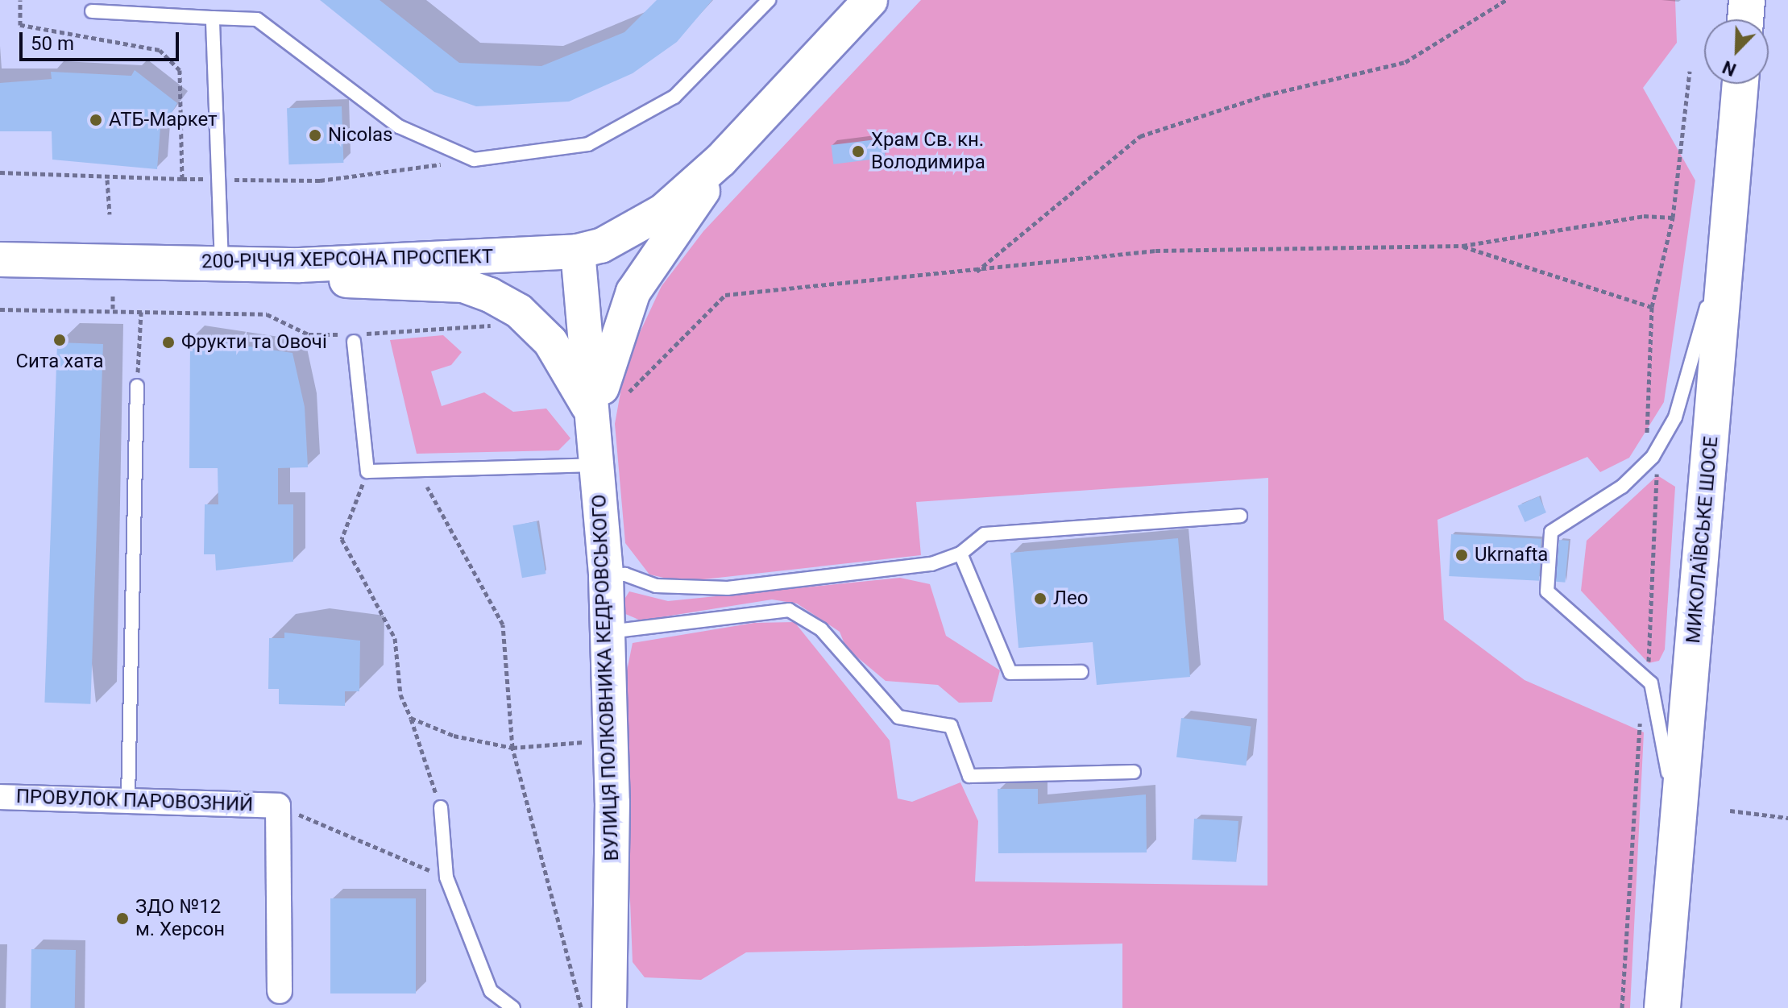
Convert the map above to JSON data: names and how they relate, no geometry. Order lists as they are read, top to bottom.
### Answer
{
  "streets": {
    "main road": ["МИКОЛАЇВСЬКЕ ШОСЕ"],
    "street": ["200-РІЧЧЯ ХЕРСОНА ПРОСПЕКТ", "ВУЛИЦЯ ПОЛКОВНИКА КЕДРОВСЬКОГО", "ПРОВУЛОК ПАРОВОЗНИЙ"]
  },
  "crossings": [
    ["200-РІЧЧЯ ХЕРСОНА ПРОСПЕКТ", "ВУЛИЦЯ ПОЛКОВНИКА КЕДРОВСЬКОГО"]
  ],
  "places": [
    "АТБ-Маркет",
    "Nicolas",
    "Храм Св. кн. Володимира",
    "Сита хата",
    "Фрукти та Овочі",
    "Ukrnafta",
    "Лео",
    "ЗДО №12 м. Херсон"
  ],
  "scale_bar": "50 m",
  "north": "bottom left"
}
